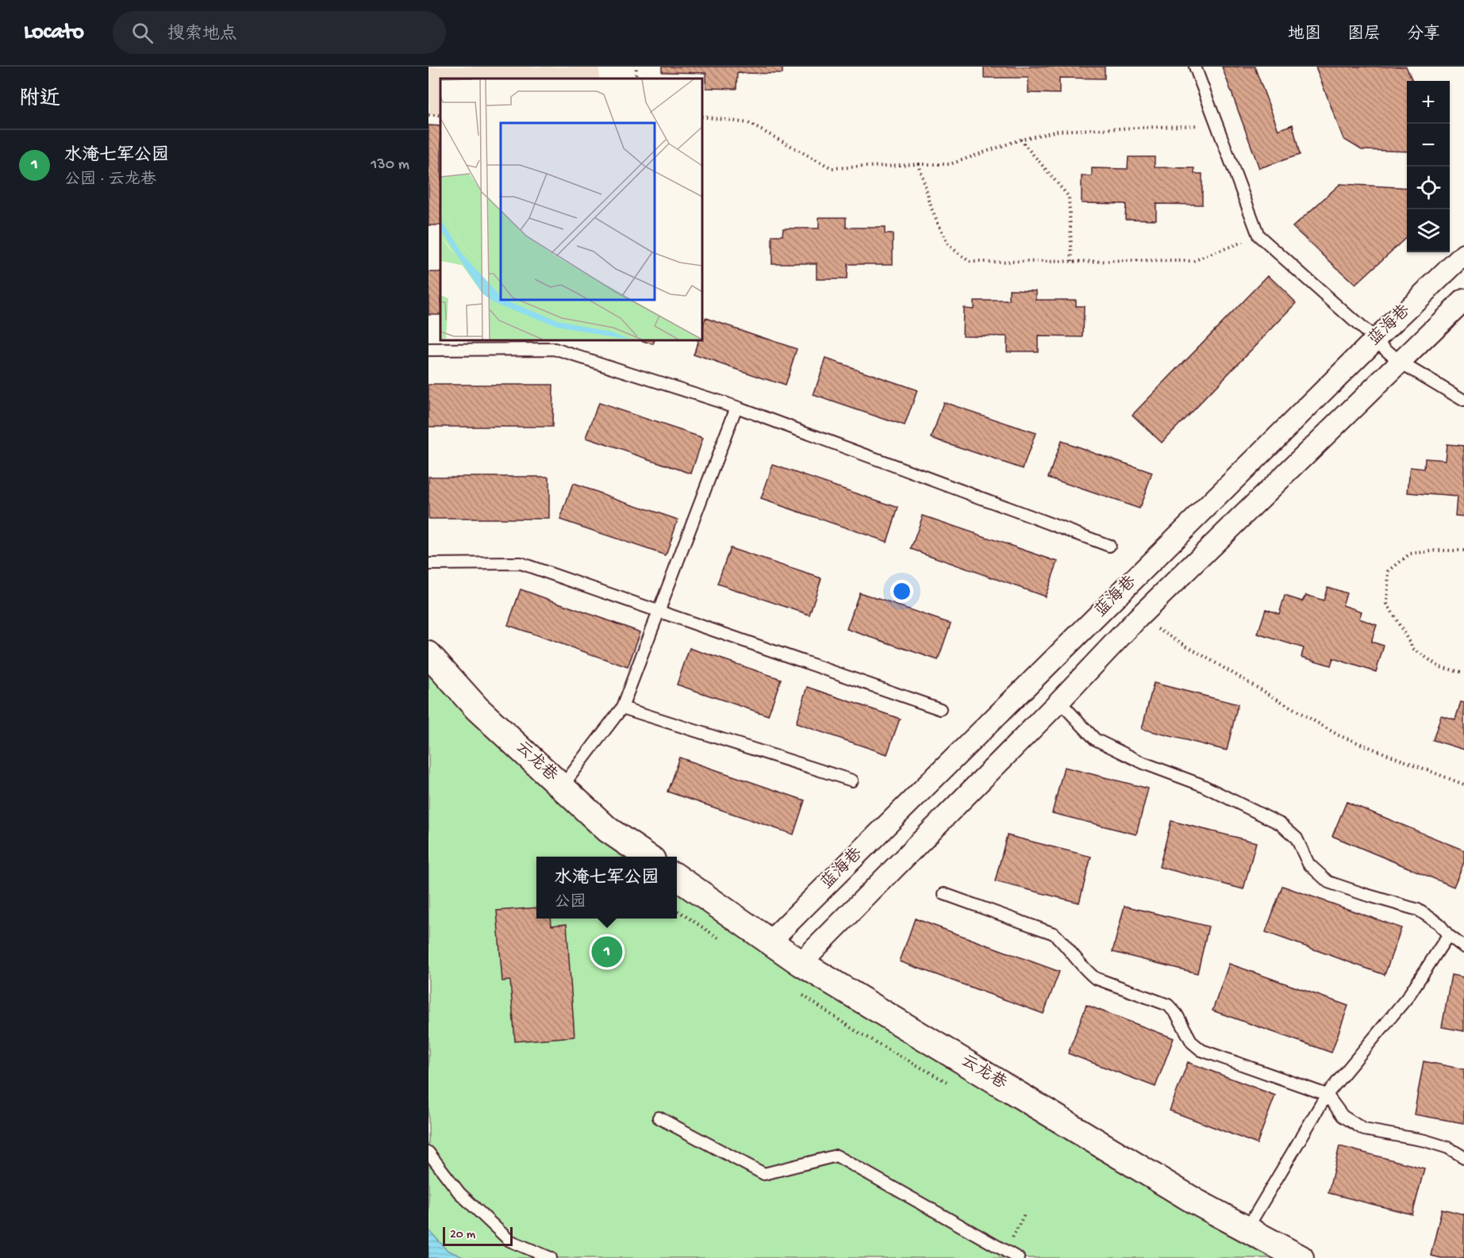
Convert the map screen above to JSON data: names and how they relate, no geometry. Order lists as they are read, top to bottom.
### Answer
{
  "streets": {
    "street": ["蓝海巷", "云龙巷"]
  },
  "crossings": [
    ["蓝海巷", "云龙巷"]
  ],
  "scale_bar": "20 m",
  "page": {
    "header": "Locato",
    "search": "搜索地点",
    "nav": ["地图", "图层", "分享"],
    "heading": "附近",
    "map_buttons": ["+", "−"],
    "list": [
      {
        "mark": "1",
        "name": "水淹七军公园",
        "note": "公园 · 云龙巷",
        "value": "130 m"
      }
    ],
    "popup": ["水淹七军公园", "公园"],
    "pins": "1",
    "scale": "20 m"
  }
}
